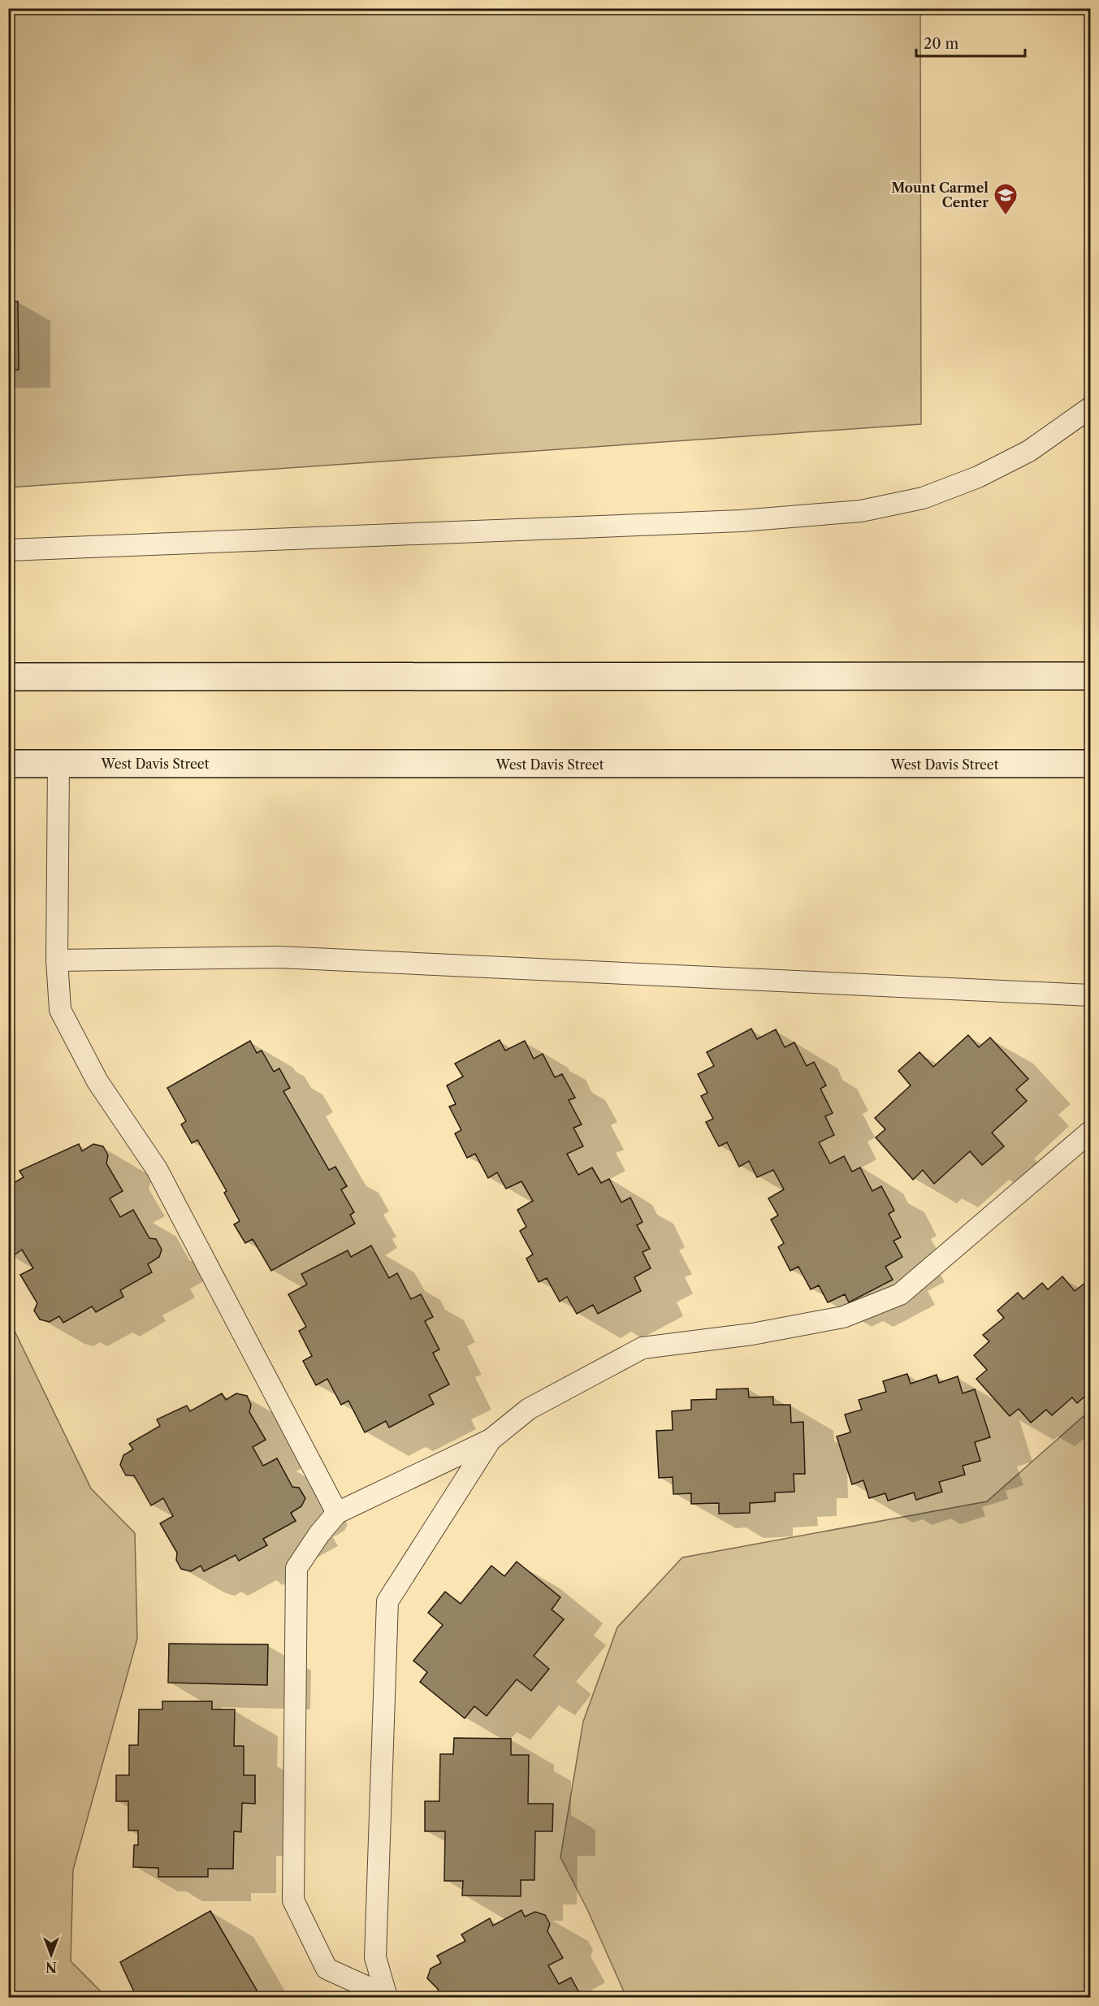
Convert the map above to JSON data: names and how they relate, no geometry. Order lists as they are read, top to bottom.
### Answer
{
  "streets": {
    "main road": ["West Davis Street"]
  },
  "places": {
    "school or university": ["Mount Carmel Center"]
  },
  "scale_bar": "20 m",
  "north": "bottom"
}
